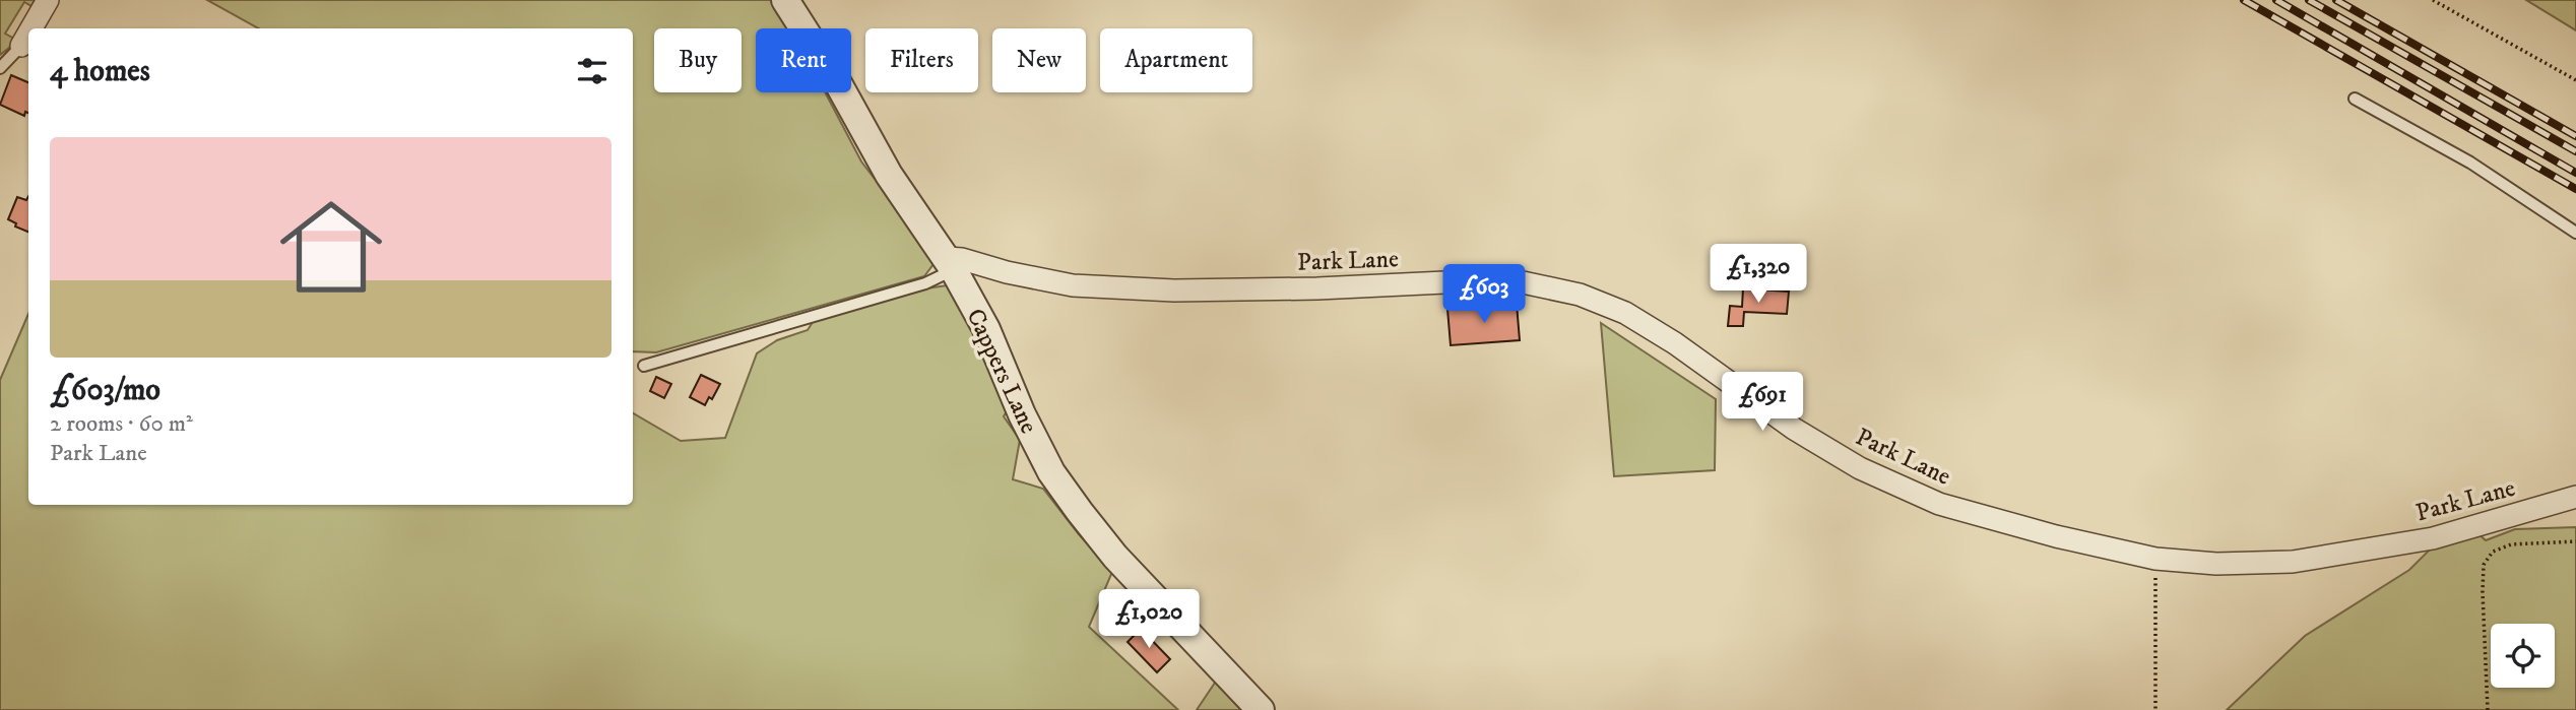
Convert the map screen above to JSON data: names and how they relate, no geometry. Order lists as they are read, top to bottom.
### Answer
{
  "streets": {
    "street": ["Park Lane", "Cappers Lane"]
  },
  "crossings": [
    ["Park Lane", "Cappers Lane"]
  ],
  "page": {
    "chip": [
      "Buy",
      "Rent",
      "Filters",
      "New",
      "Apartment"
    ],
    "heading": "4 homes",
    "list": [
      {
        "name": "£603/mo",
        "note": "2 rooms · 60 m² · Park Lane"
      }
    ],
    "price": [
      "£1,320",
      "£603",
      "£691",
      "£1,020"
    ]
  }
}
